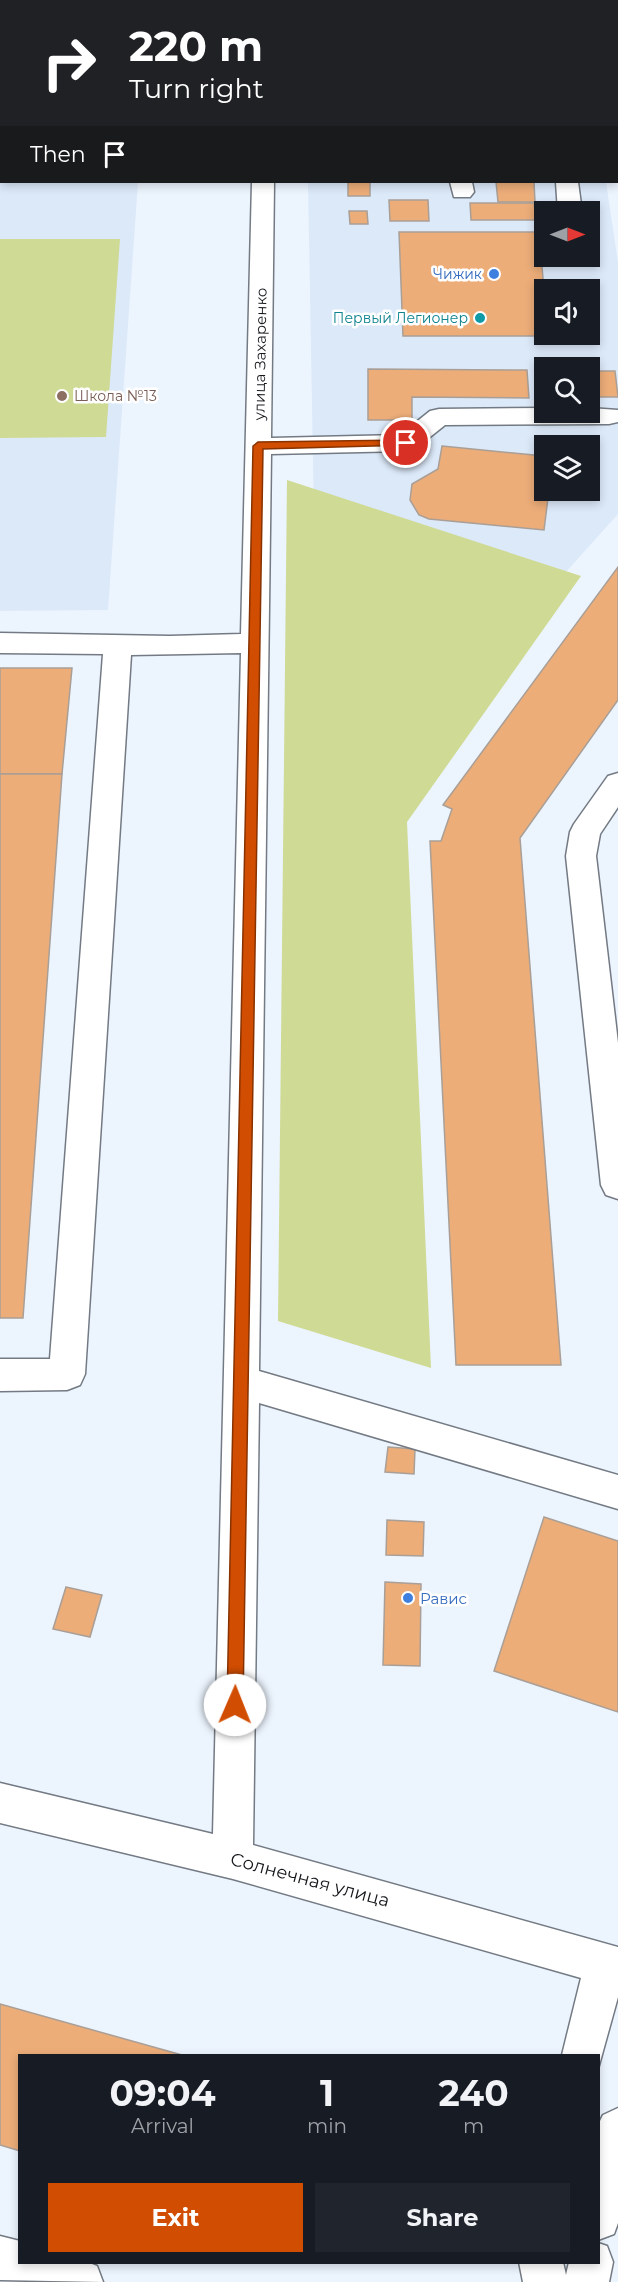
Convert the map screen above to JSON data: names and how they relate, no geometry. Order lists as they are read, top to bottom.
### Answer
{
  "streets": {
    "street": ["улица Захаренко", "Солнечная улица"]
  },
  "crossings": [
    ["улица Захаренко", "Солнечная улица"]
  ],
  "places": [
    "Чижик",
    "Первый Легионер",
    "Школа №13",
    "Равис"
  ],
  "north": "right",
  "page": {
    "turn": ["220 m", "Turn right"],
    "then": "Then",
    "eta": [
      "09:04",
      "Arrival",
      "1",
      "min",
      "240",
      "m"
    ],
    "buttons": ["Exit", "Share"]
  }
}
